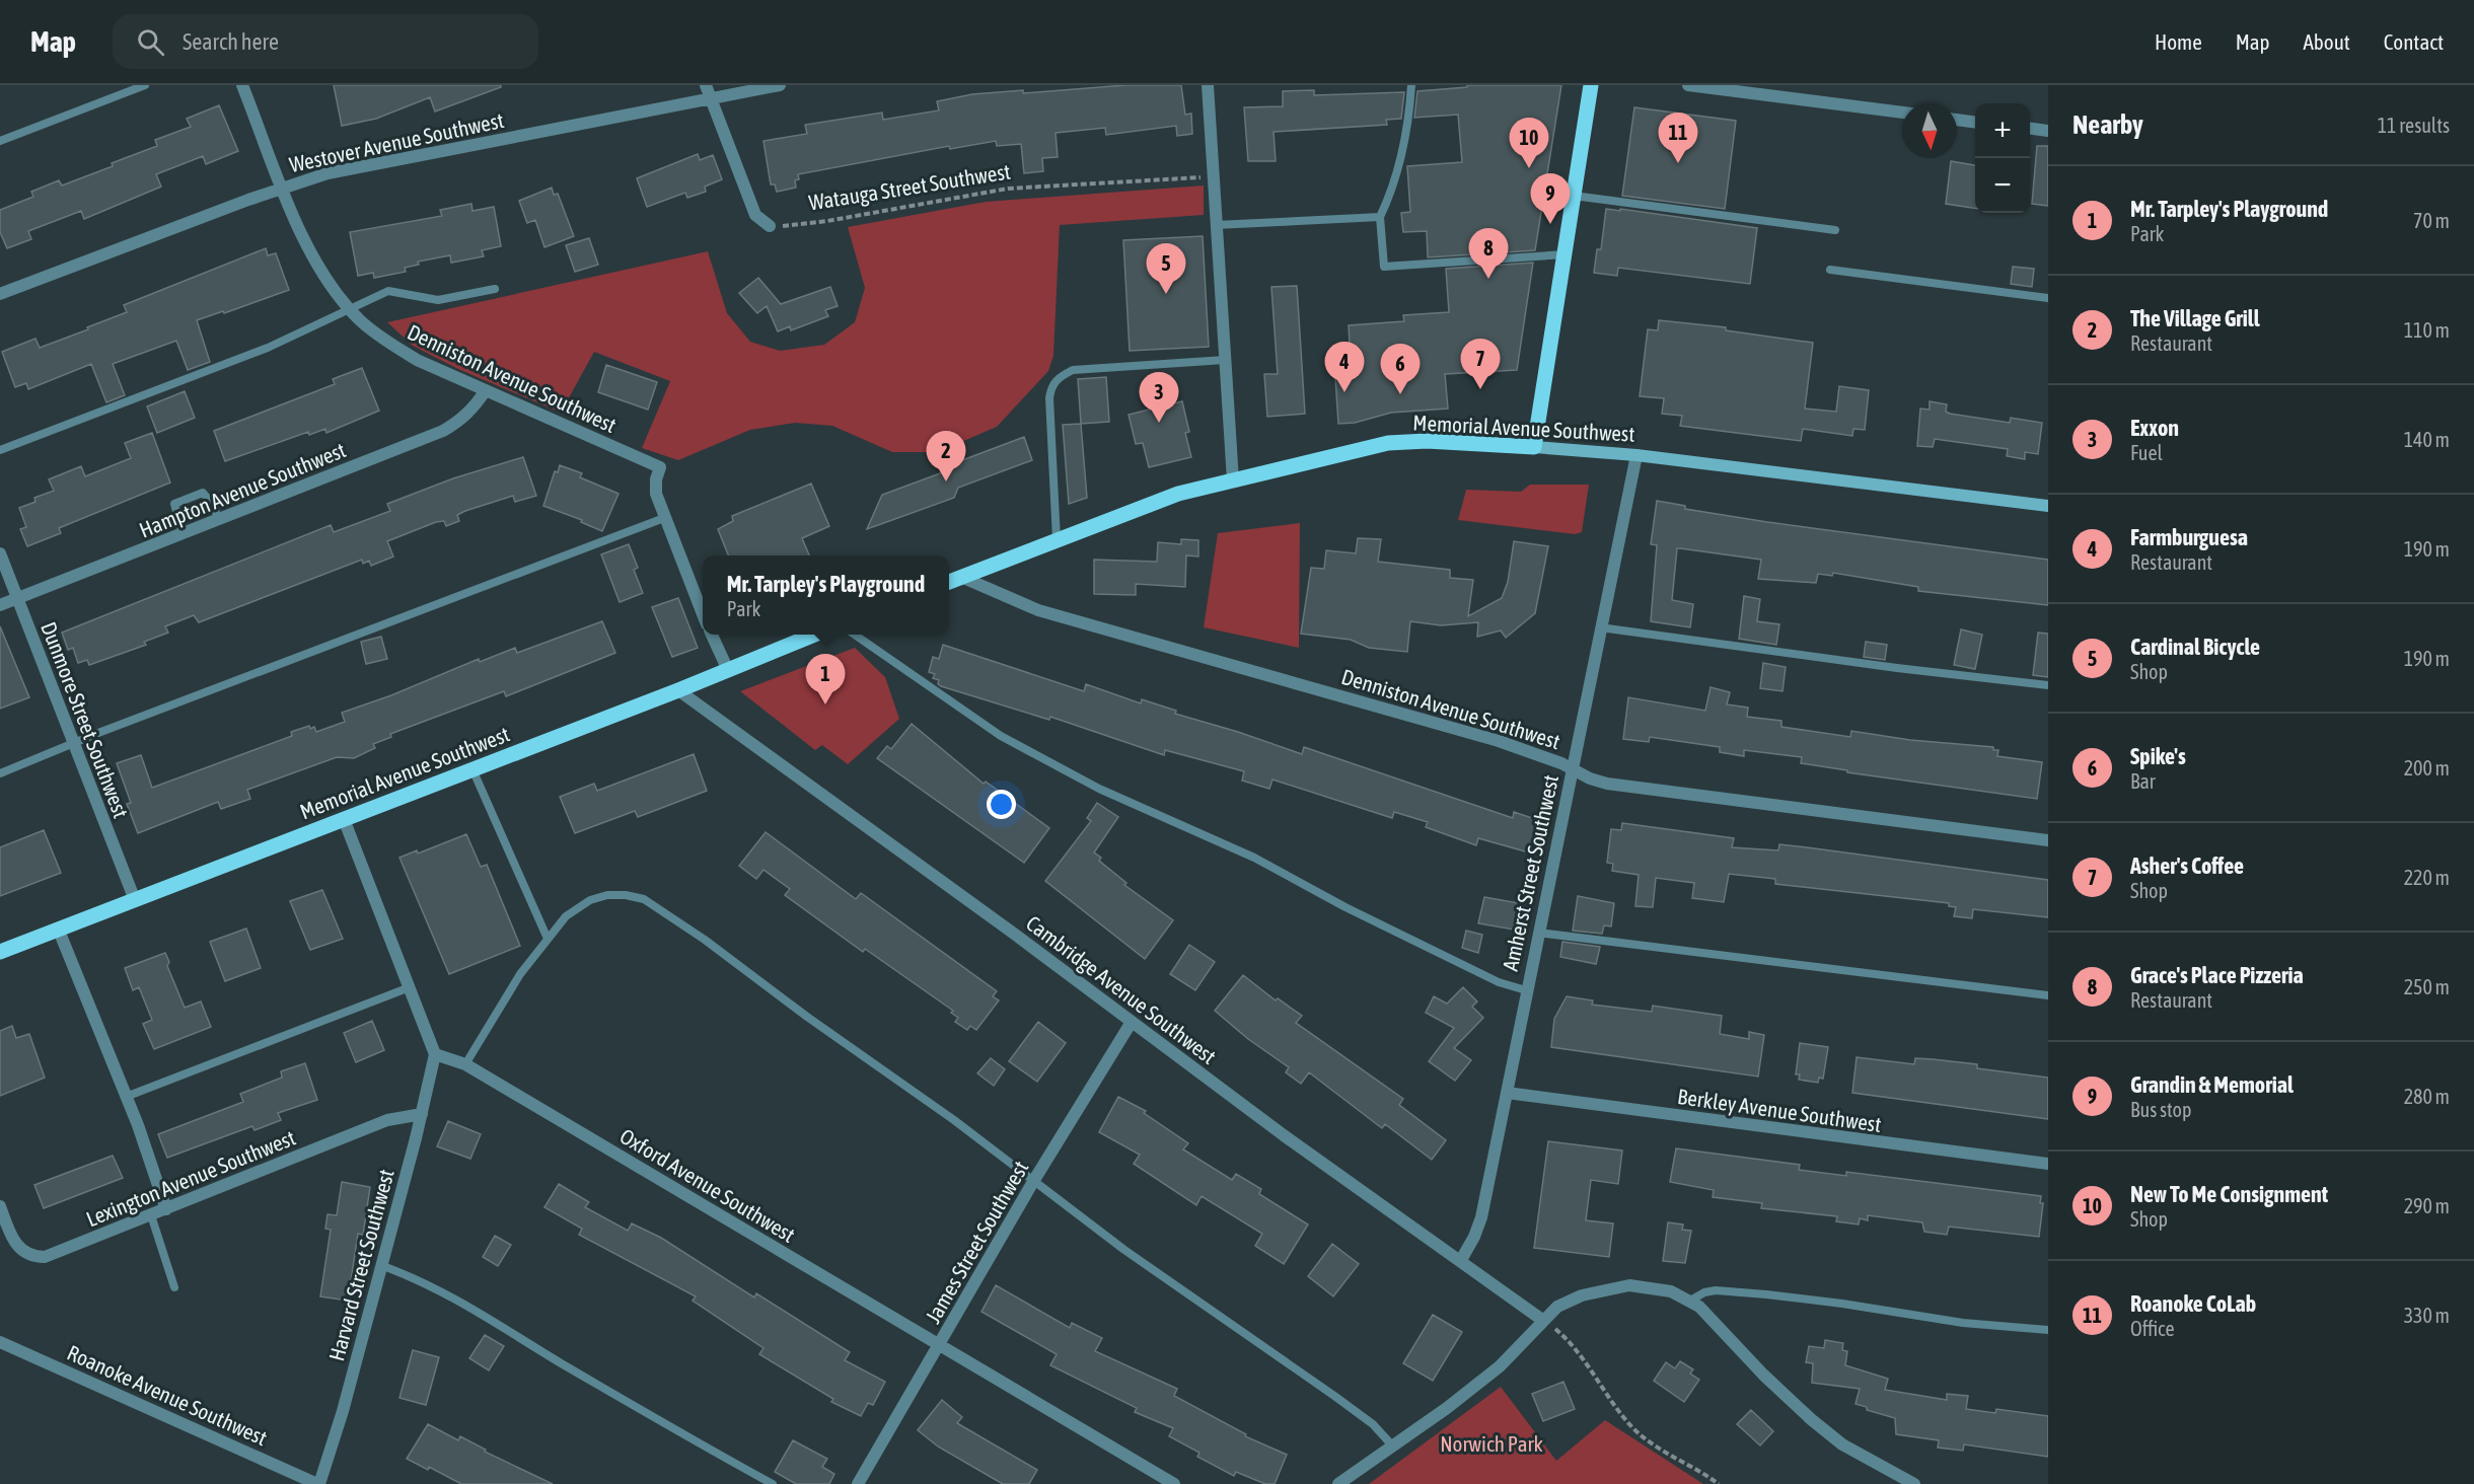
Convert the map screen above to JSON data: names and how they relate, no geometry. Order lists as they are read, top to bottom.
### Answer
{
  "streets": {
    "main road": ["Memorial Avenue Southwest"],
    "street": [
      "Westover Avenue Southwest",
      "Denniston Avenue Southwest",
      "Hampton Avenue Southwest",
      "Dunmore Street Southwest",
      "Amherst Street Southwest",
      "Cambridge Avenue Southwest",
      "Berkley Avenue Southwest",
      "Lexington Avenue Southwest",
      "Oxford Avenue Southwest",
      "James Street Southwest",
      "Harvard Street Southwest",
      "Roanoke Avenue Southwest"
    ],
    "path": ["Watauga Street Southwest"]
  },
  "crossings": [
    ["Westover Avenue Southwest", "Denniston Avenue Southwest"],
    ["Denniston Avenue Southwest", "Memorial Avenue Southwest"],
    ["Denniston Avenue Southwest", "Hampton Avenue Southwest"],
    ["Denniston Avenue Southwest", "Amherst Street Southwest"],
    ["Memorial Avenue Southwest", "Dunmore Street Southwest"],
    ["Memorial Avenue Southwest", "Amherst Street Southwest"],
    ["Memorial Avenue Southwest", "Cambridge Avenue Southwest"],
    ["Hampton Avenue Southwest", "Dunmore Street Southwest"],
    ["Amherst Street Southwest", "Cambridge Avenue Southwest"],
    ["Amherst Street Southwest", "Berkley Avenue Southwest"],
    ["Cambridge Avenue Southwest", "James Street Southwest"],
    ["Lexington Avenue Southwest", "Harvard Street Southwest"],
    ["Oxford Avenue Southwest", "James Street Southwest"],
    ["Oxford Avenue Southwest", "Harvard Street Southwest"],
    ["Harvard Street Southwest", "Roanoke Avenue Southwest"]
  ],
  "parks": ["Norwich Park"],
  "north": "bottom",
  "page": {
    "header": "Map",
    "search": "Search here",
    "nav": [
      "Home",
      "Map",
      "About",
      "Contact"
    ],
    "heading": ["Nearby", "11 results"],
    "map_buttons": ["+", "−"],
    "pins": [
      "11",
      "10",
      "9",
      "8",
      "5",
      "7",
      "4",
      "6",
      "3",
      "2",
      "1"
    ],
    "list": [
      {
        "mark": "1",
        "name": "Mr. Tarpley's Playground",
        "note": "Park",
        "value": "70 m"
      },
      {
        "mark": "2",
        "name": "The Village Grill",
        "note": "Restaurant",
        "value": "110 m"
      },
      {
        "mark": "3",
        "name": "Exxon",
        "note": "Fuel",
        "value": "140 m"
      },
      {
        "mark": "4",
        "name": "Farmburguesa",
        "note": "Restaurant",
        "value": "190 m"
      },
      {
        "mark": "5",
        "name": "Cardinal Bicycle",
        "note": "Shop",
        "value": "190 m"
      },
      {
        "mark": "6",
        "name": "Spike's",
        "note": "Bar",
        "value": "200 m"
      },
      {
        "mark": "7",
        "name": "Asher's Coffee",
        "note": "Shop",
        "value": "220 m"
      },
      {
        "mark": "8",
        "name": "Grace's Place Pizzeria",
        "note": "Restaurant",
        "value": "250 m"
      },
      {
        "mark": "9",
        "name": "Grandin & Memorial",
        "note": "Bus stop",
        "value": "280 m"
      },
      {
        "mark": "10",
        "name": "New To Me Consignment",
        "note": "Shop",
        "value": "290 m"
      },
      {
        "mark": "11",
        "name": "Roanoke CoLab",
        "note": "Office",
        "value": "330 m"
      }
    ],
    "popup": ["Mr. Tarpley's Playground", "Park"]
  }
}
